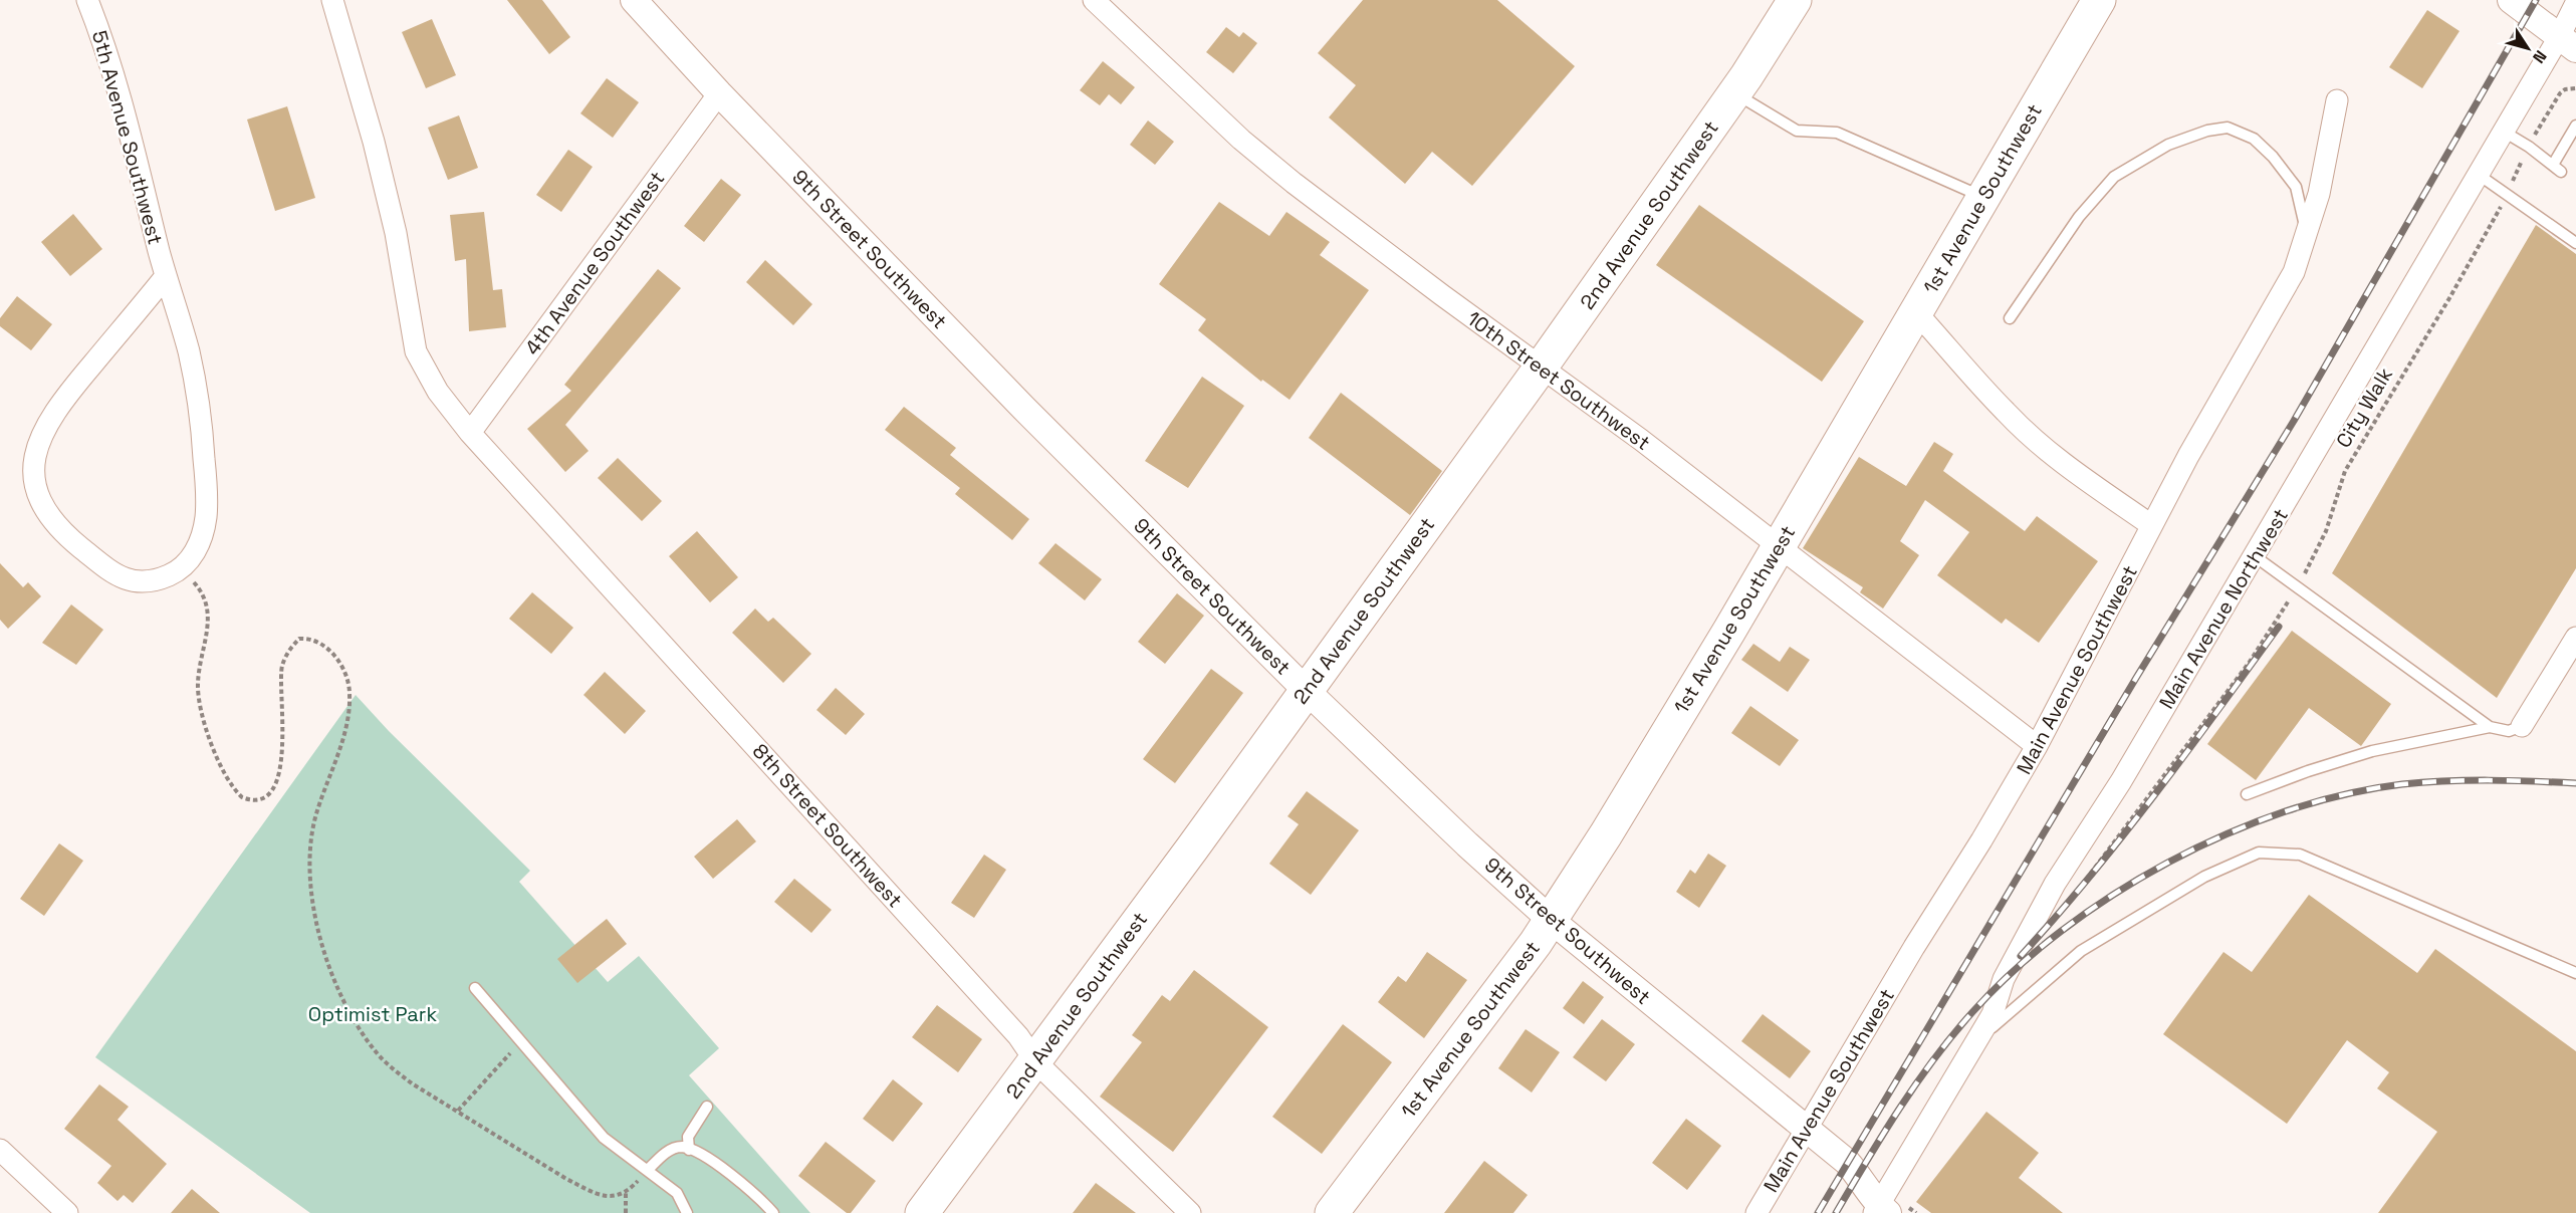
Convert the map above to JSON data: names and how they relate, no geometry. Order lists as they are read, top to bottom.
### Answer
{
  "streets": {
    "main road": ["1st Avenue Southwest", "2nd Avenue Southwest"],
    "street": [
      "5th Avenue Southwest",
      "9th Street Southwest",
      "4th Avenue Southwest",
      "10th Street Southwest",
      "Main Avenue Northwest",
      "Main Avenue Southwest",
      "8th Street Southwest"
    ],
    "path": ["City Walk"]
  },
  "crossings": [
    ["1st Avenue Southwest", "9th Street Southwest"],
    ["1st Avenue Southwest", "10th Street Southwest"],
    ["2nd Avenue Southwest", "9th Street Southwest"],
    ["2nd Avenue Southwest", "10th Street Southwest"],
    ["2nd Avenue Southwest", "8th Street Southwest"],
    ["9th Street Southwest", "4th Avenue Southwest"],
    ["9th Street Southwest", "Main Avenue Northwest"],
    ["9th Street Southwest", "Main Avenue Southwest"],
    ["4th Avenue Southwest", "8th Street Southwest"],
    ["10th Street Southwest", "Main Avenue Southwest"]
  ],
  "parks": ["Optimist Park"],
  "north": "bottom right"
}
